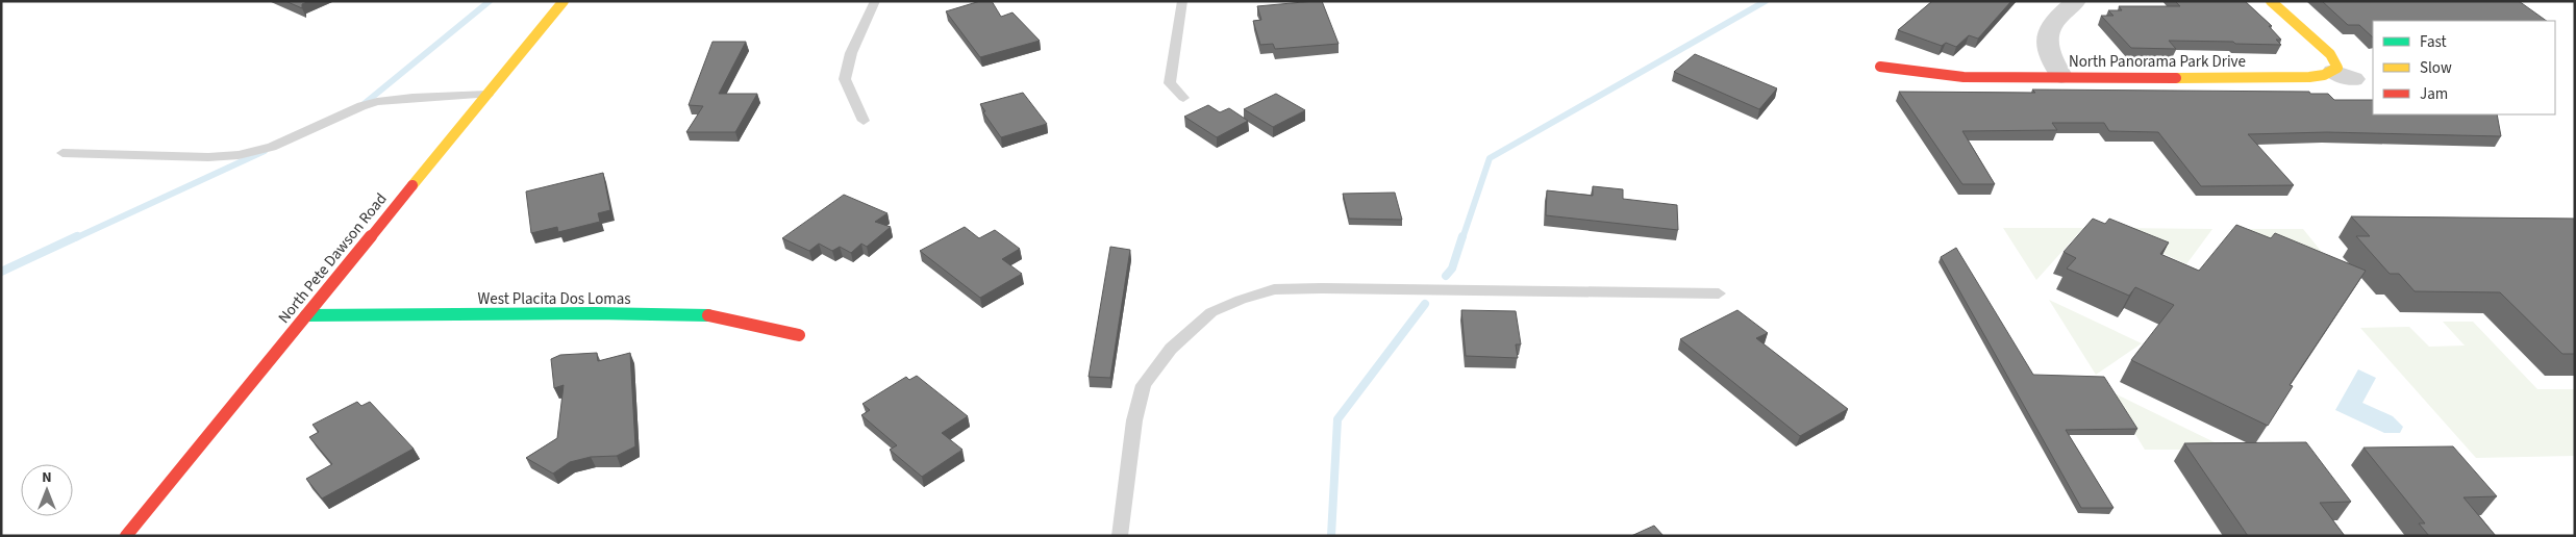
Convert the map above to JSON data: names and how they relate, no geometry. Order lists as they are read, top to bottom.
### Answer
{
  "streets": {
    "street": ["North Panorama Park Drive", "North Pete Dawson Road", "West Placita Dos Lomas"]
  },
  "crossings": [
    ["North Pete Dawson Road", "West Placita Dos Lomas"]
  ],
  "legend": ["Fast", "Slow", "Jam"],
  "north": "top"
}
